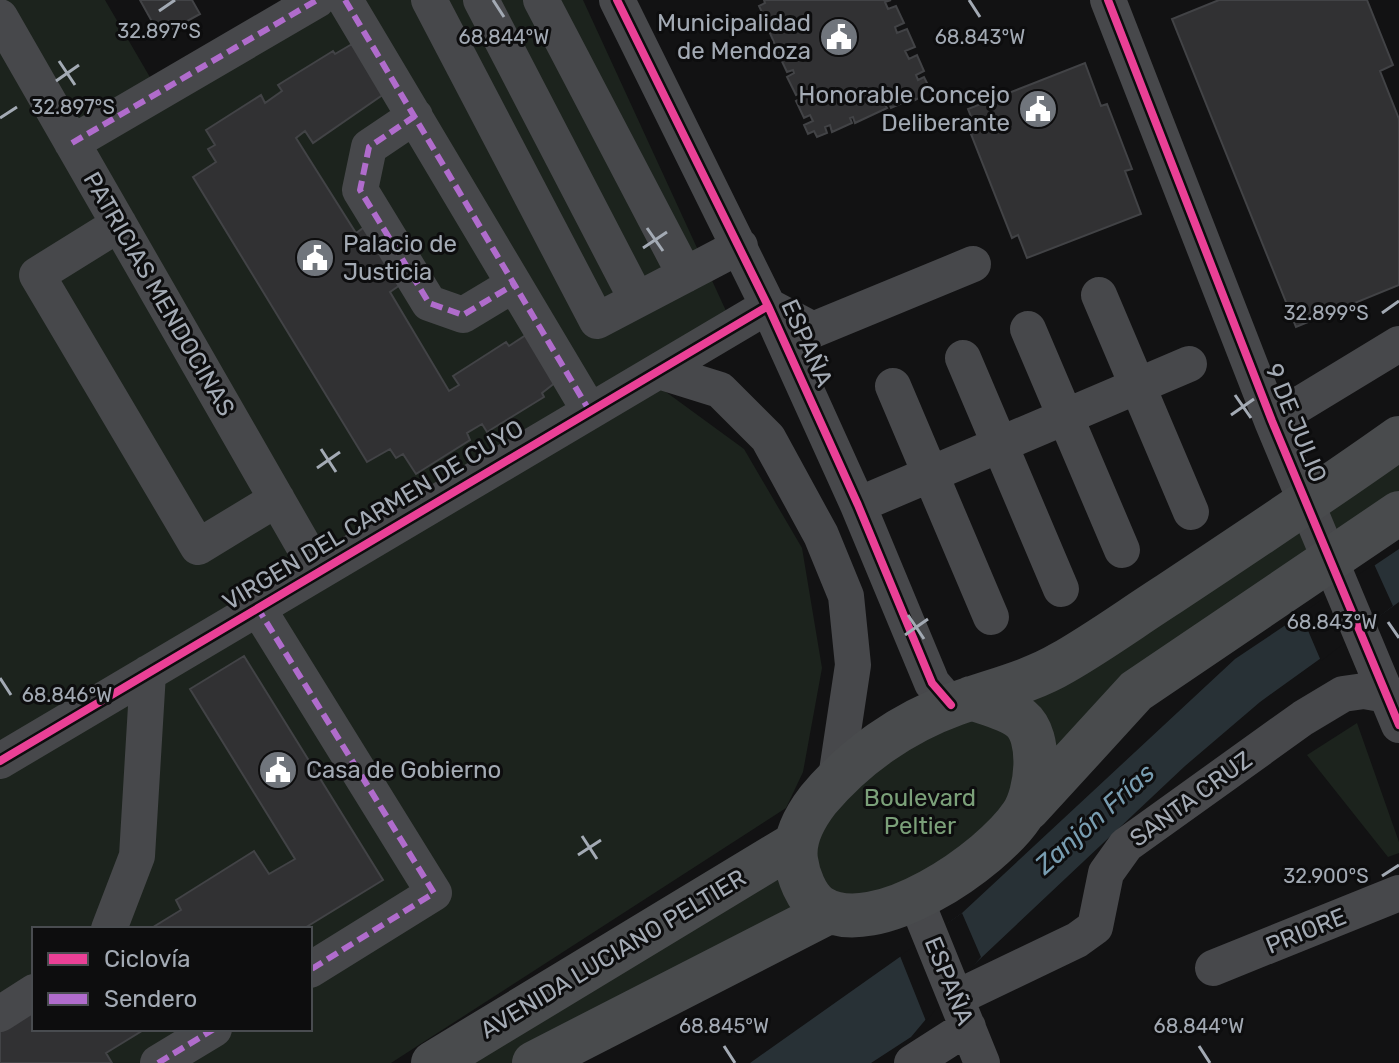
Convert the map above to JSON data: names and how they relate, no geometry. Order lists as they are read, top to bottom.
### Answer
{
  "streets": {
    "main road": ["AVENIDA LUCIANO PELTIER"],
    "street": [
      "PATRICIAS MENDOCINAS",
      "ESPAÑA",
      "9 DE JULIO",
      "VIRGEN DEL CARMEN DE CUYO",
      "SANTA CRUZ",
      "PRIORE"
    ]
  },
  "crossings": [
    ["PATRICIAS MENDOCINAS", "VIRGEN DEL CARMEN DE CUYO"],
    ["ESPAÑA", "VIRGEN DEL CARMEN DE CUYO"],
    ["ESPAÑA", "SANTA CRUZ"],
    ["9 DE JULIO", "SANTA CRUZ"]
  ],
  "water": ["Zanjón Frías"],
  "parks": ["Boulevard Peltier"],
  "places": {
    "public building": [
      "Municipalidad de Mendoza",
      "Honorable Concejo Deliberante",
      "Palacio de Justicia",
      "Casa de Gobierno"
    ]
  },
  "legend": ["Ciclovía", "Sendero"],
  "coordinates": [
    "32.897°S",
    "68.844°W",
    "68.843°W",
    "32.899°S",
    "68.846°W",
    "32.900°S",
    "68.845°W"
  ]
}
